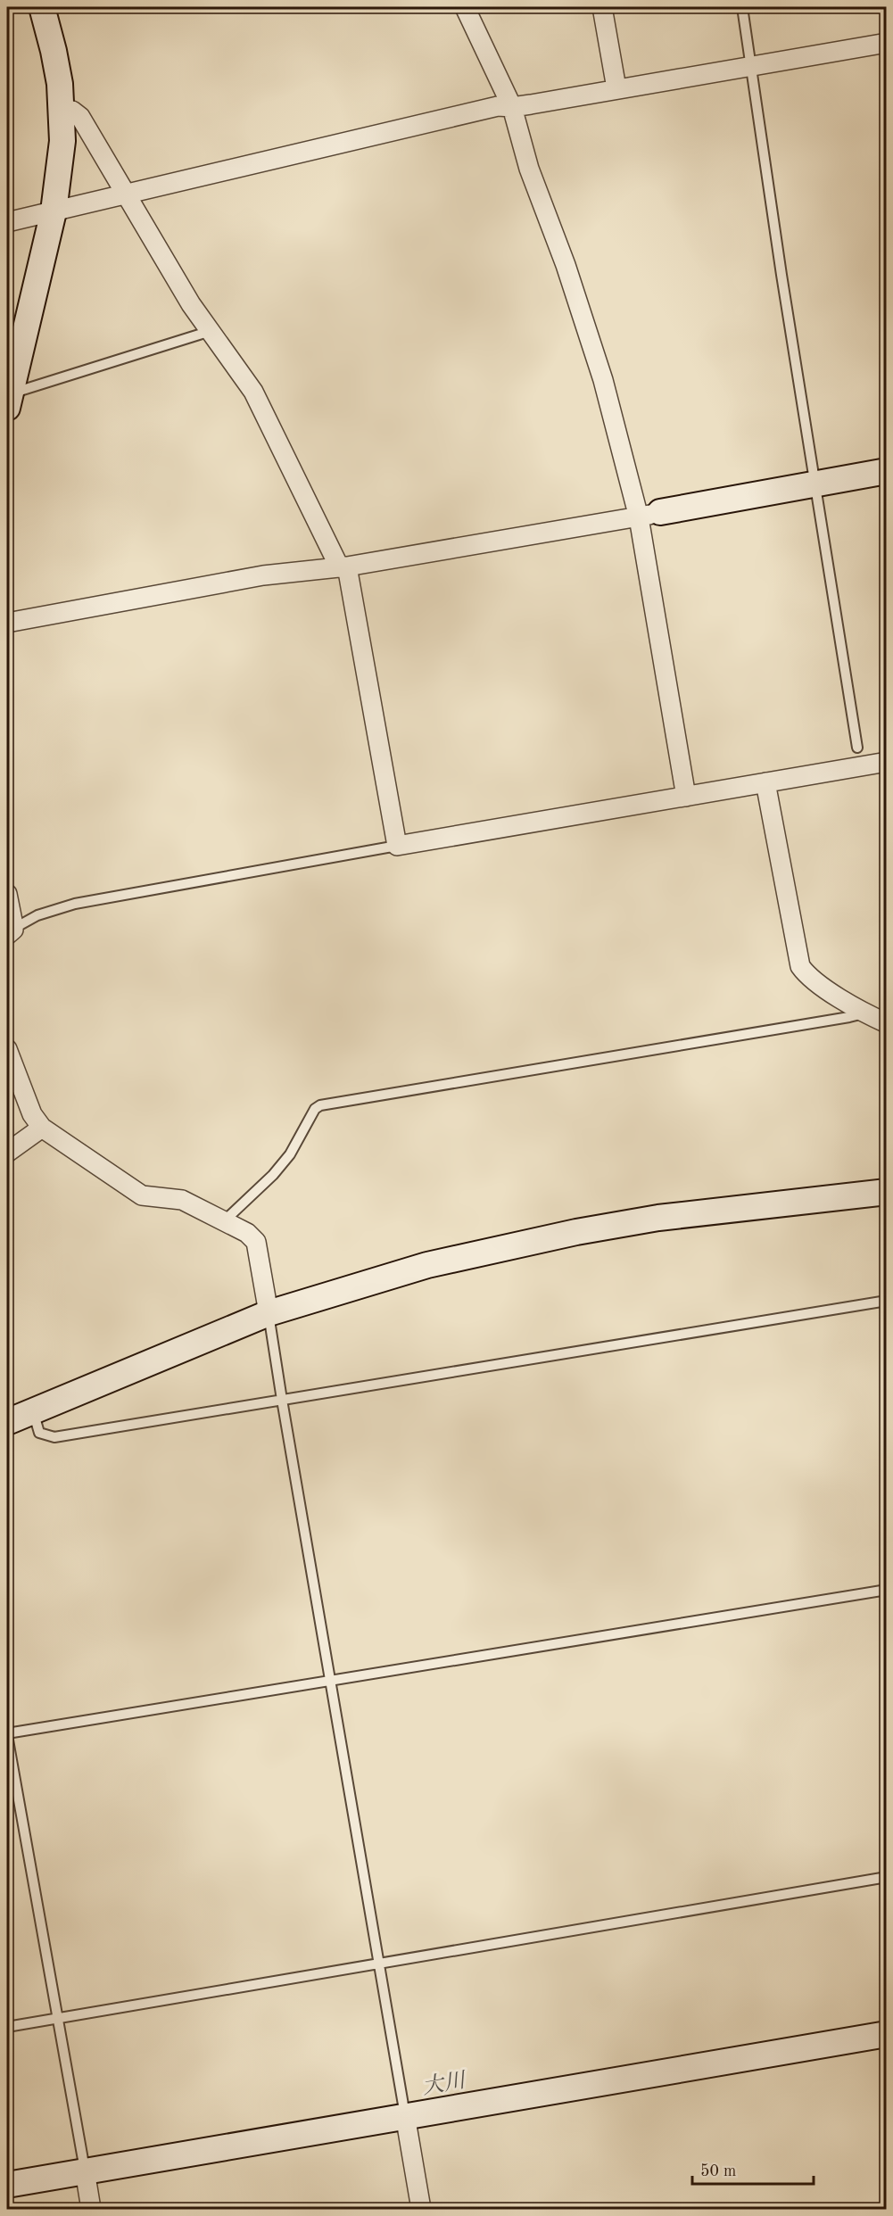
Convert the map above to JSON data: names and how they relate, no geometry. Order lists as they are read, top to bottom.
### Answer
{
  "water": ["大川"],
  "scale_bar": "50 m"
}
